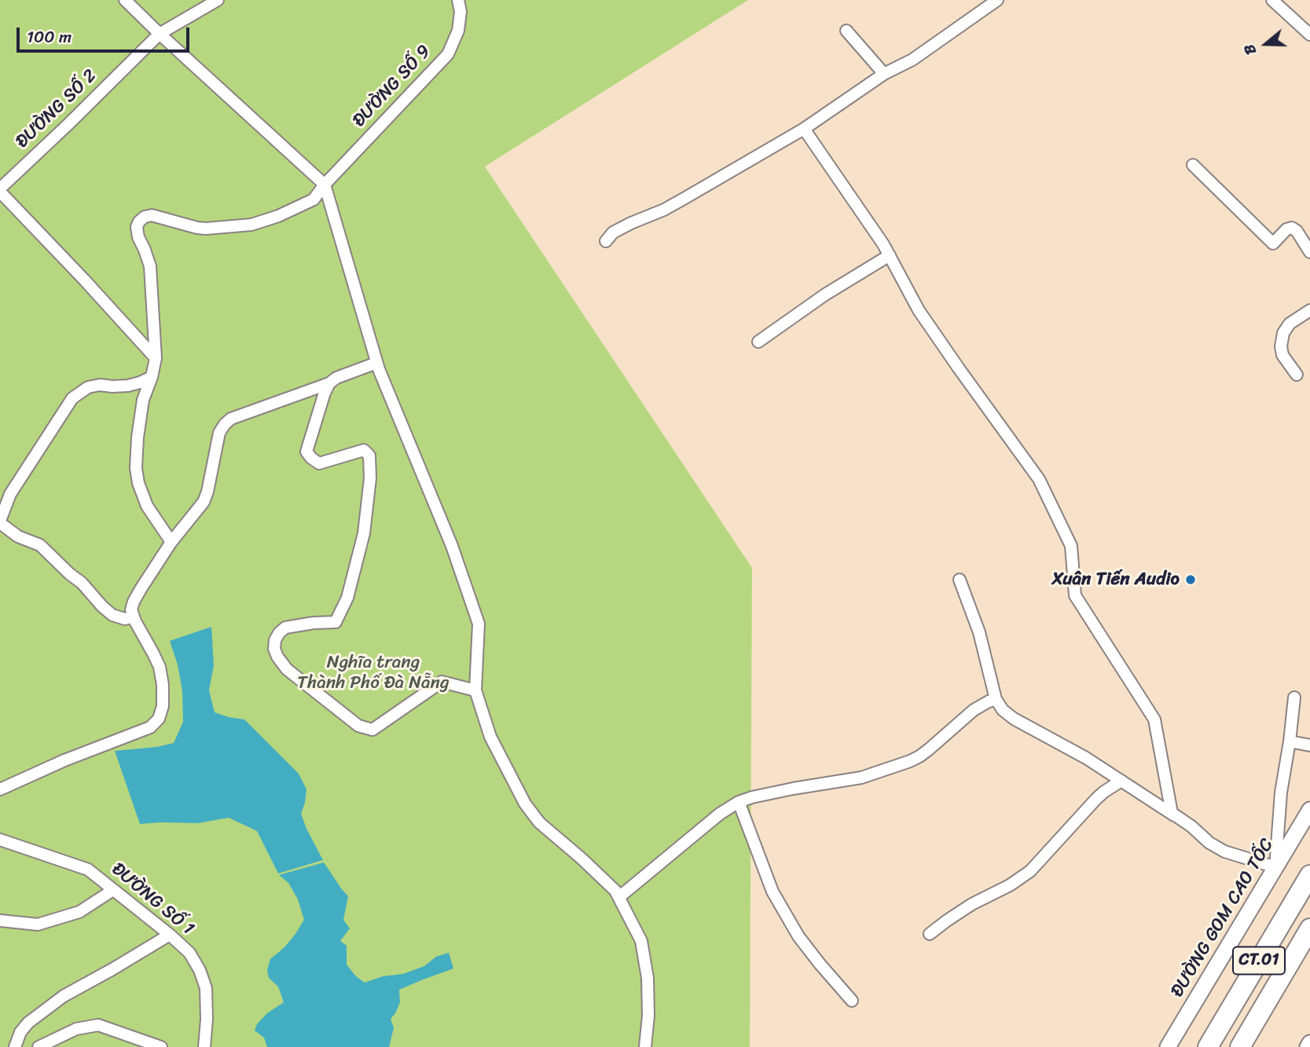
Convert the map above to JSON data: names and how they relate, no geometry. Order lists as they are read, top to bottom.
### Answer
{
  "streets": {
    "highway": ["CT.01"],
    "main road": ["ĐƯỜNG GOM CAO TỐC"],
    "street": ["ĐƯỜNG SỐ 9", "ĐƯỜNG SỐ 2", "ĐƯỜNG SỐ 1"]
  },
  "parks": ["Nghĩa trang Thành Phố Đà Nẵng"],
  "places": ["Xuân Tiến Audio"],
  "scale_bar": "100 m",
  "north": "left"
}
